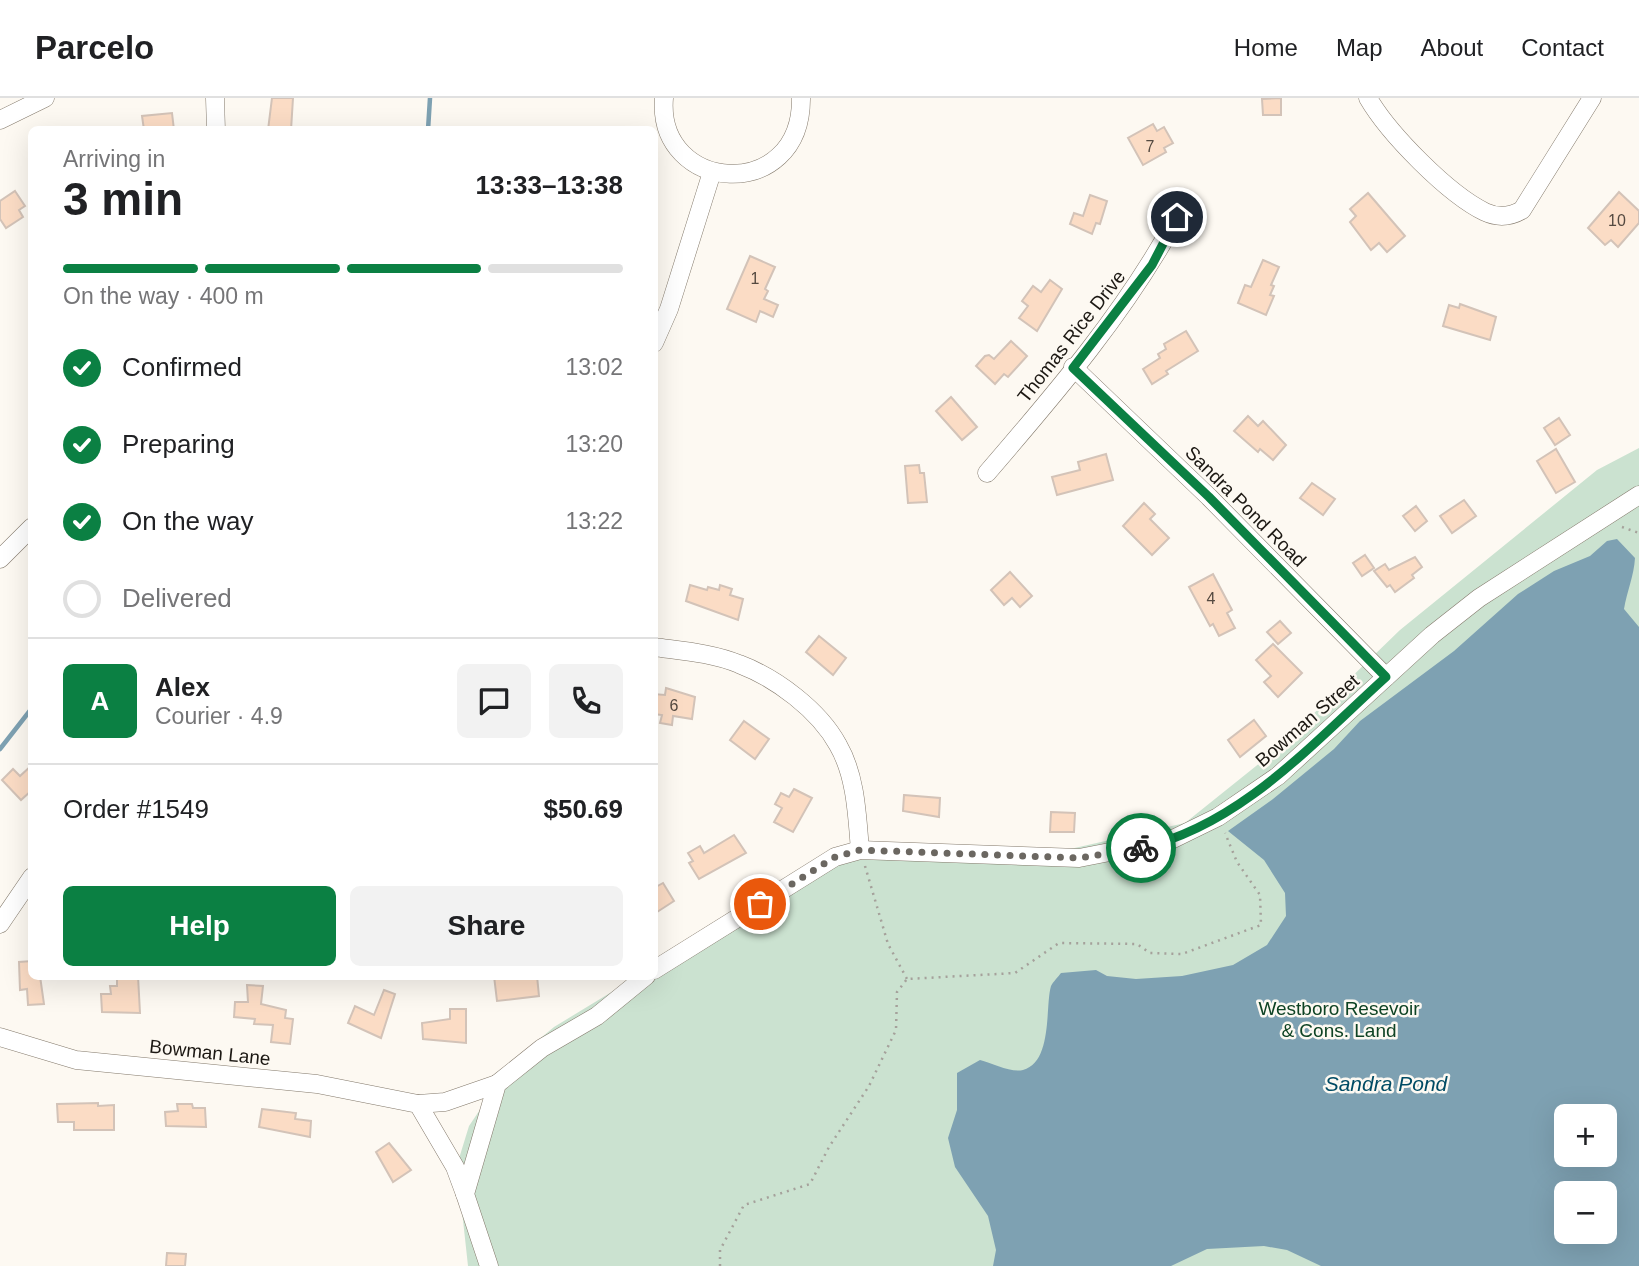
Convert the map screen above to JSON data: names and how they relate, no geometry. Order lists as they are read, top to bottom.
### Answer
{
  "streets": {
    "street": [
      "Thomas Rice Drive",
      "Sandra Pond Road",
      "Bowman Street",
      "Bowman Lane"
    ]
  },
  "crossings": [
    ["Thomas Rice Drive", "Sandra Pond Road"],
    ["Sandra Pond Road", "Bowman Street"]
  ],
  "water": ["Sandra Pond"],
  "parks": ["Westboro Resevoir & Cons. Land"],
  "house_numbers": [
    "7",
    "10",
    "1",
    "4",
    "6"
  ],
  "page": {
    "header": "Parcelo",
    "nav": [
      "Home",
      "Map",
      "About",
      "Contact"
    ],
    "heading": ["3 min", "Arriving in", "13:33–13:38"],
    "panel": [
      "Alex",
      "Courier · 4.9",
      "Order #1549",
      "$50.69"
    ],
    "bar": "On the way · 400 m",
    "list": [
      ["Confirmed", "13:02"],
      ["Preparing", "13:20"],
      ["On the way", "13:22"],
      "Delivered"
    ],
    "round": "A",
    "buttons": ["Help", "Share"],
    "map_buttons": ["+", "−"]
  }
}
